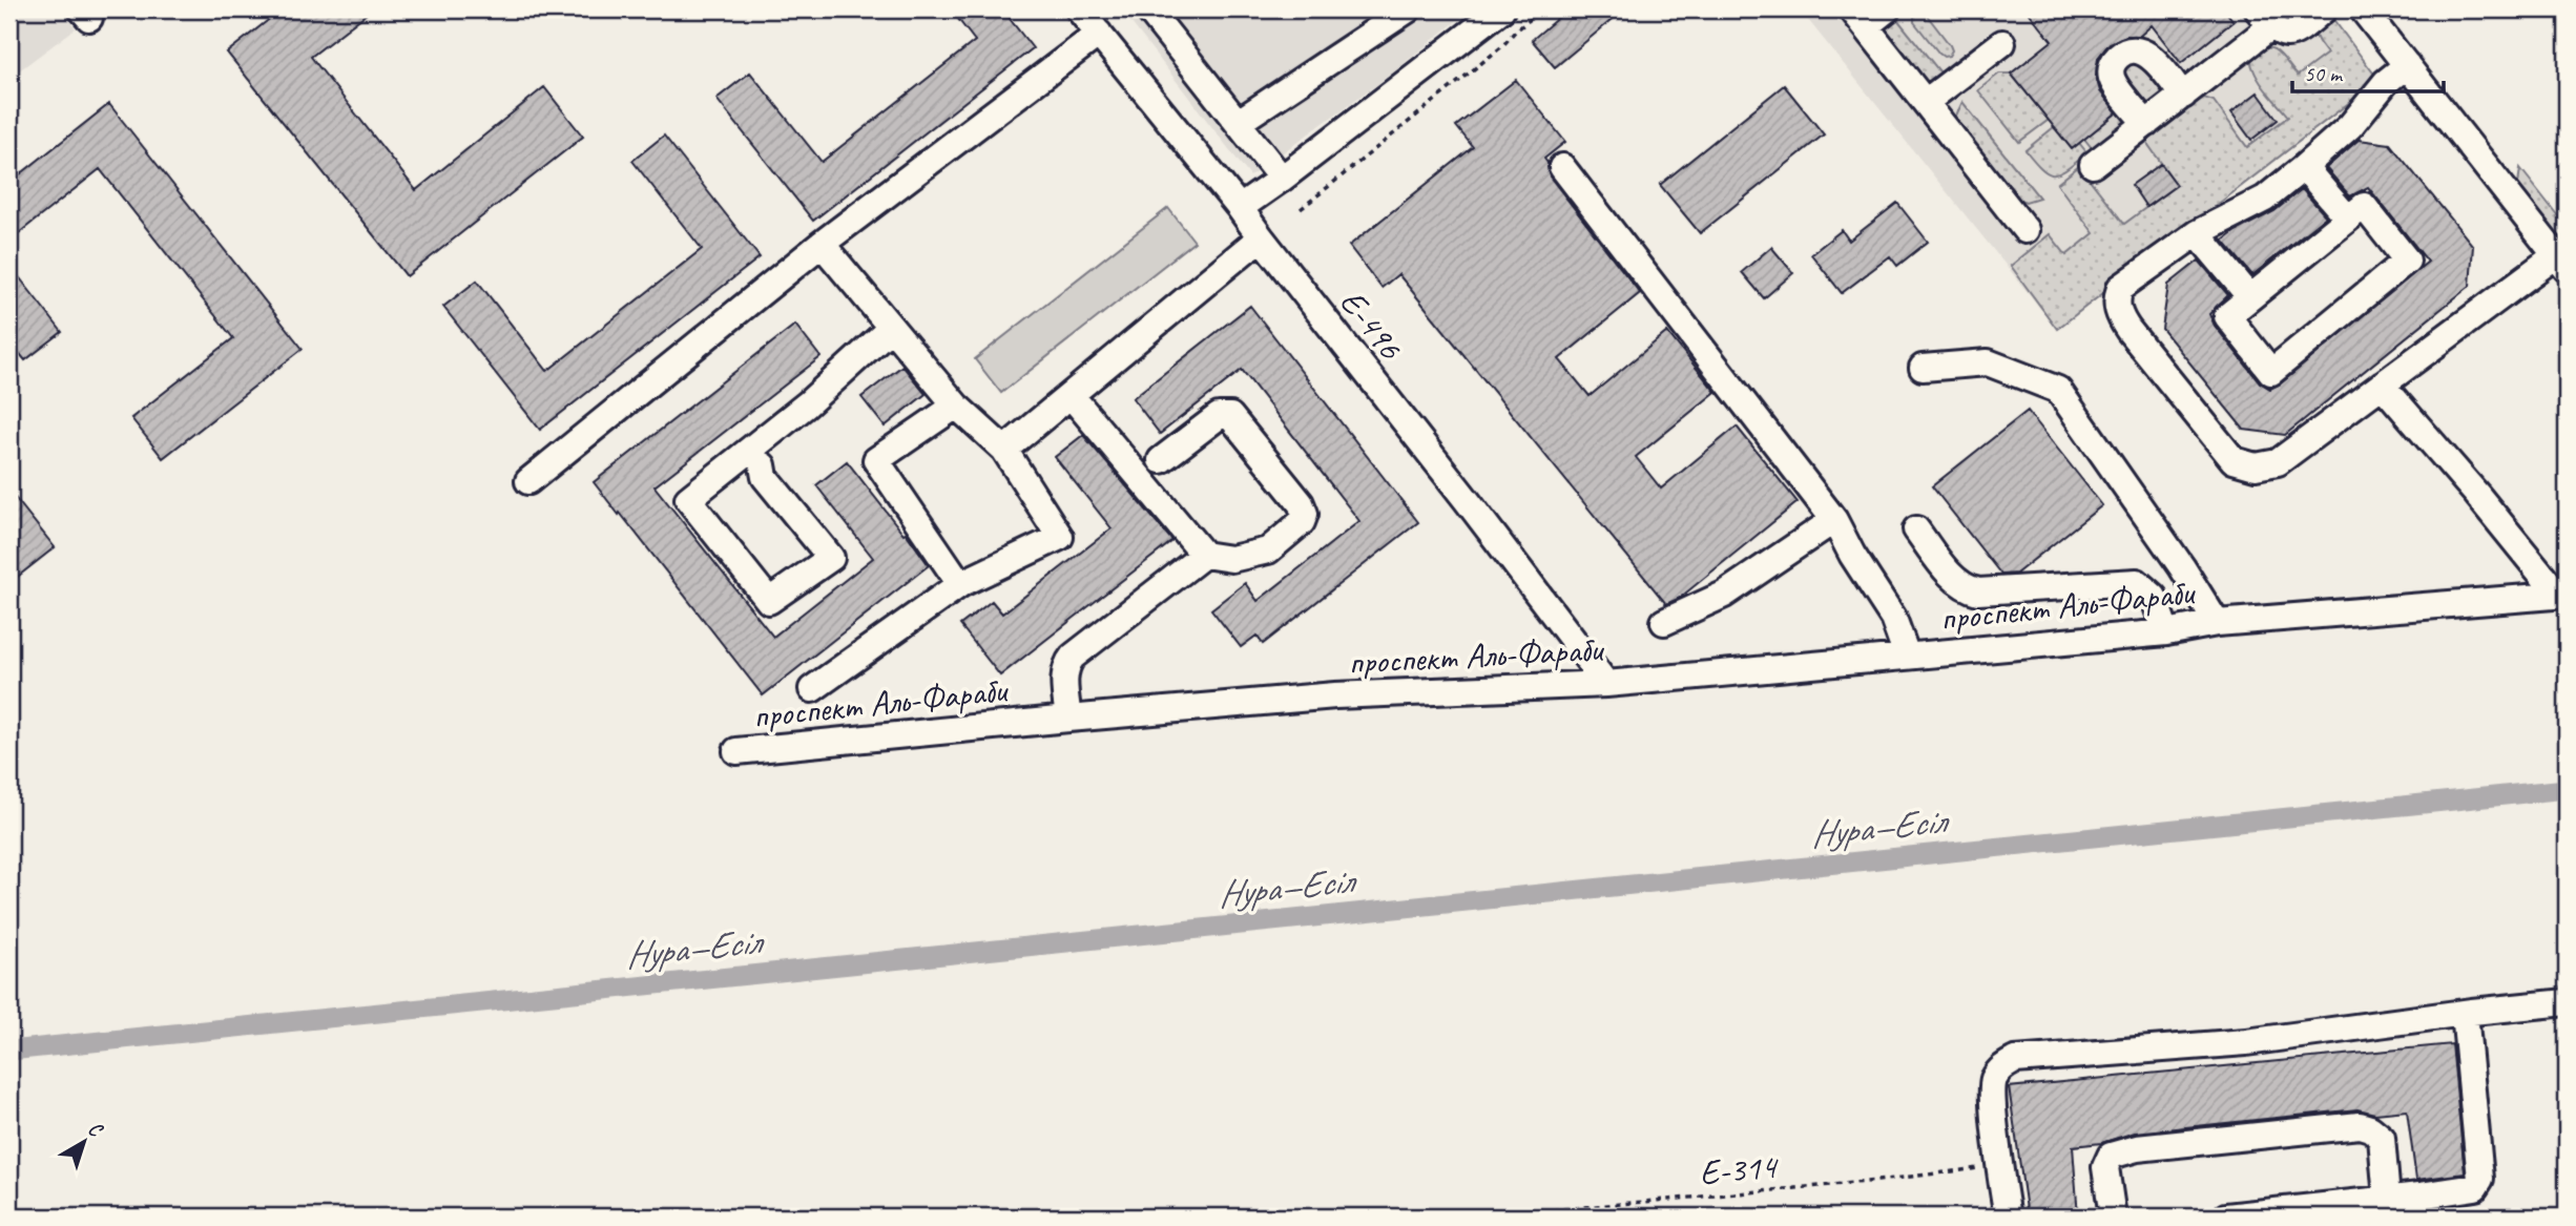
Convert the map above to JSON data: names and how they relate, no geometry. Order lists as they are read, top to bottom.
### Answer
{
  "streets": {
    "street": ["E-496", "проспект Аль-Фараби"],
    "path": ["E-314"]
  },
  "crossings": [
    ["E-496", "проспект Аль-Фараби"]
  ],
  "water": ["Нура—Есіл"],
  "scale_bar": "50 m",
  "north": "top right"
}
